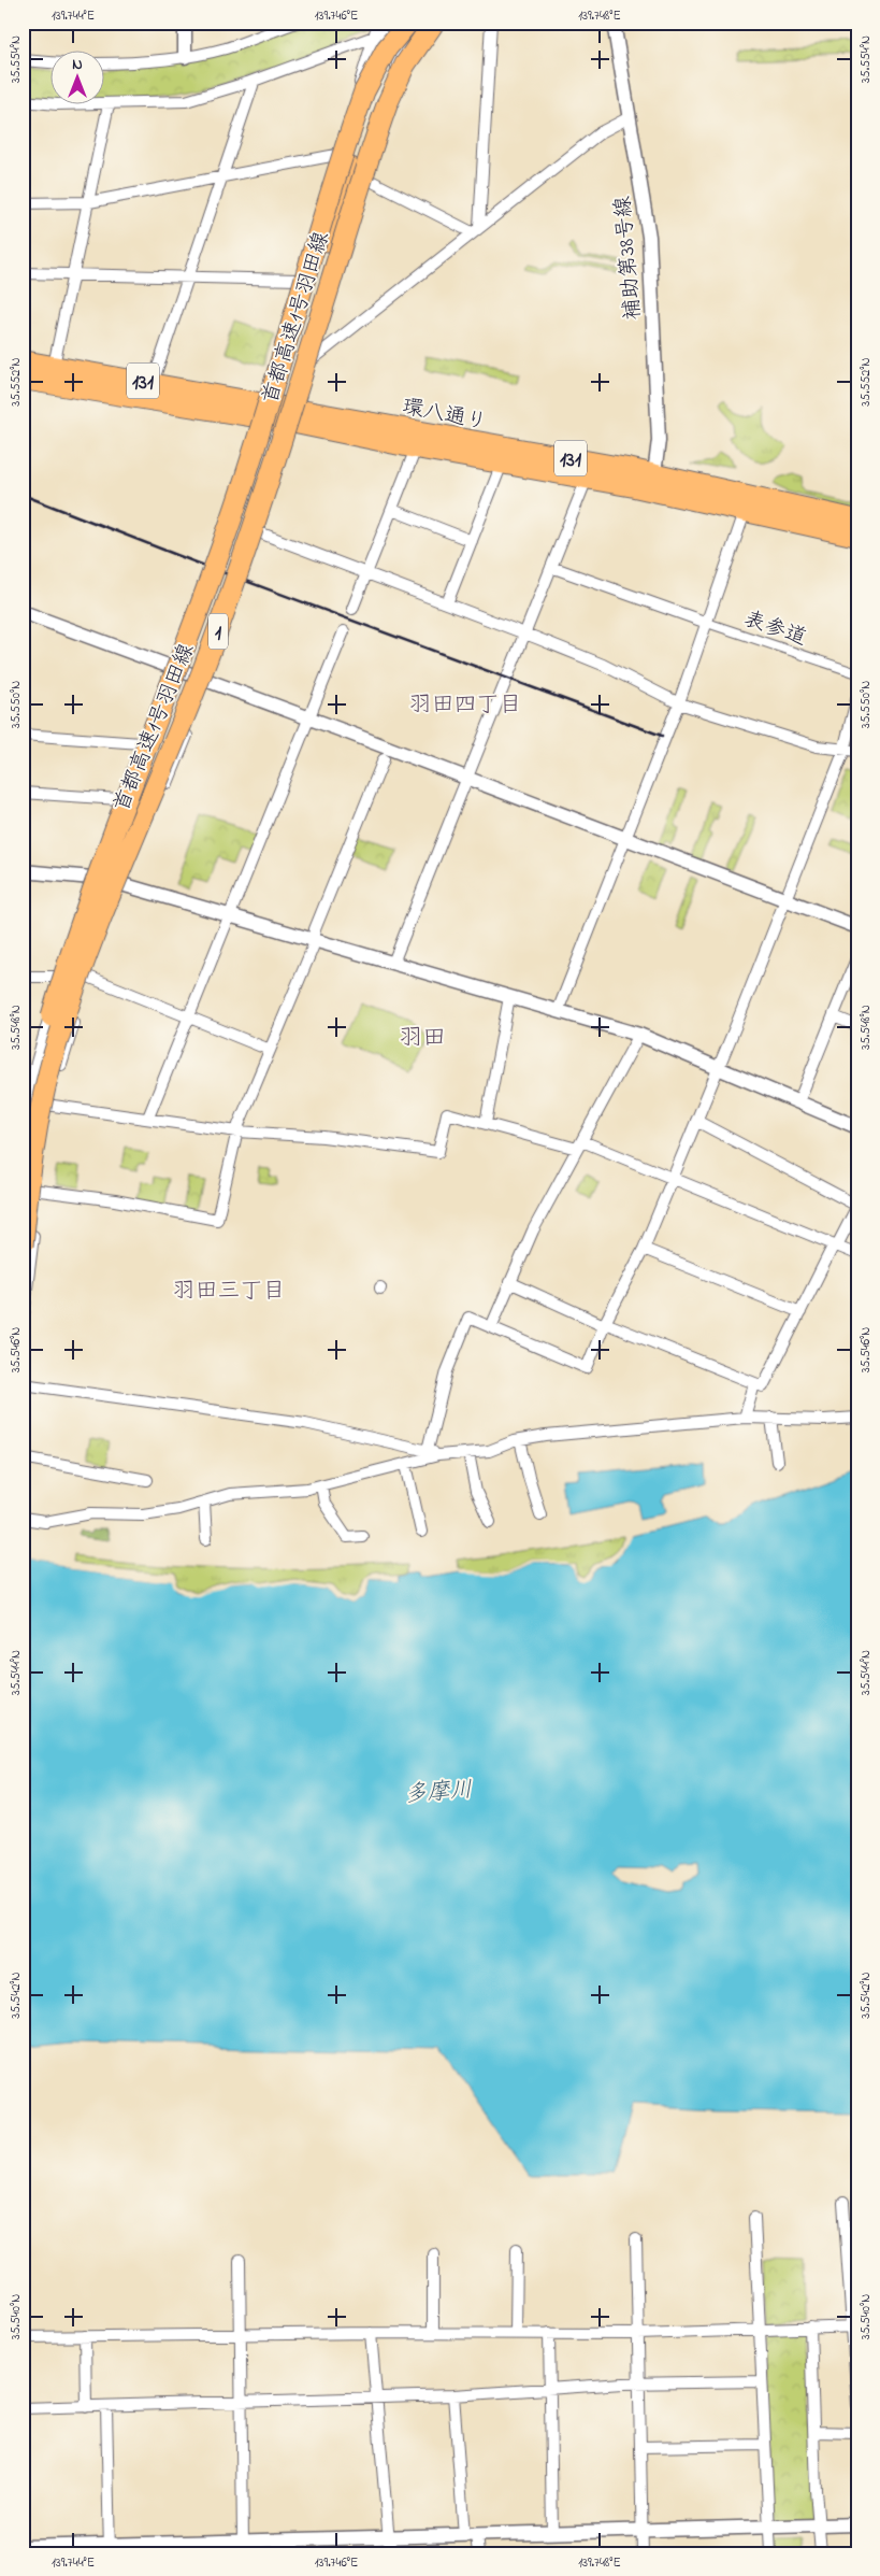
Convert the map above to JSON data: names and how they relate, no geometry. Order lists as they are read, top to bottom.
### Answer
{
  "streets": {
    "highway": [
      "首都高速1号羽田線",
      "131",
      "環八通り",
      "1"
    ],
    "street": ["補助第38号線", "表参道"]
  },
  "crossings": [
    ["補助第38号線", "環八通り"]
  ],
  "districts": ["羽田四丁目", "羽田", "羽田三丁目"],
  "water": ["多摩川"],
  "north": "top",
  "coordinates": [
    "139.744°E",
    "139.746°E",
    "139.748°E",
    "35.554°N",
    "35.552°N",
    "35.550°N",
    "35.548°N",
    "35.546°N",
    "35.544°N",
    "35.542°N",
    "35.540°N"
  ]
}
